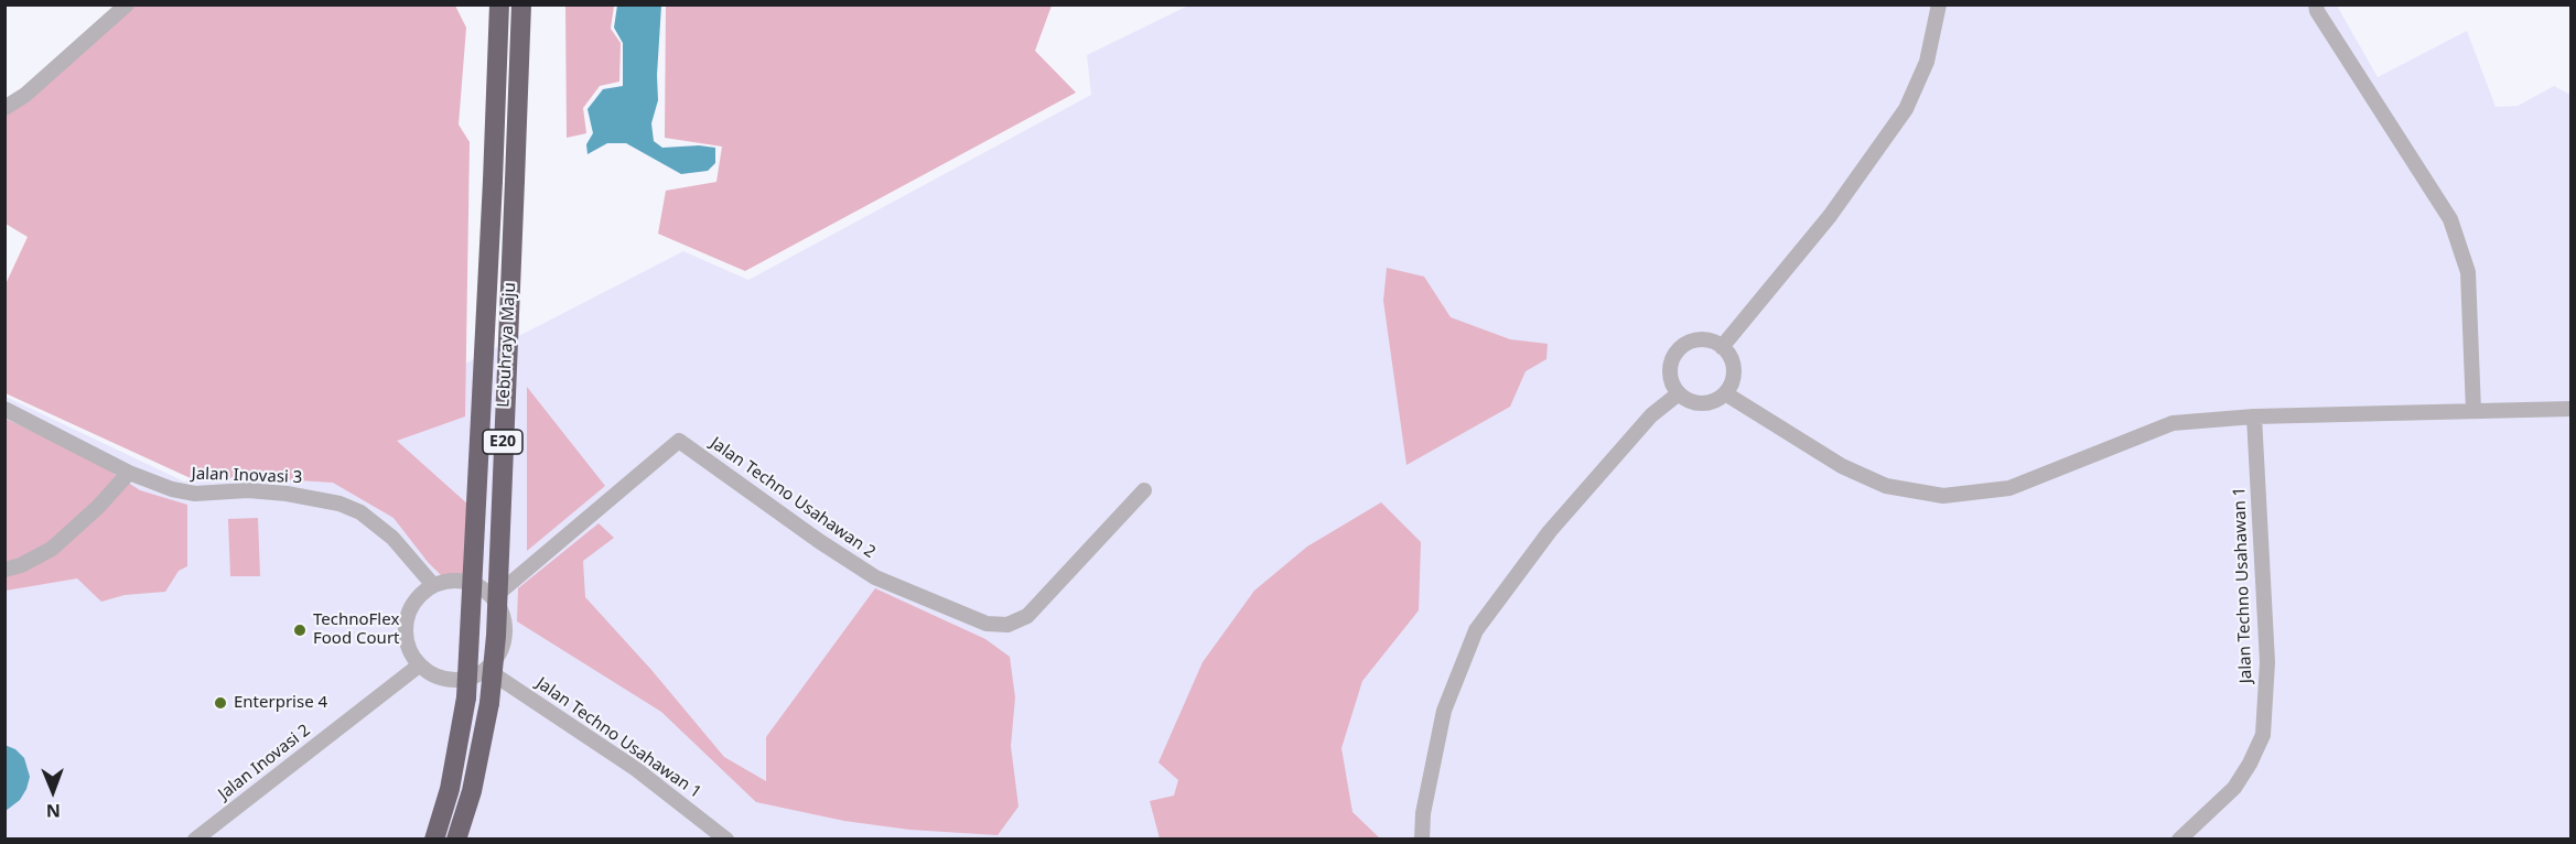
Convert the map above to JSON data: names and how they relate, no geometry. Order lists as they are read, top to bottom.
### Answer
{
  "streets": {
    "highway": ["Lebuhraya Maju", "E20"],
    "street": [
      "Jalan Inovasi 3",
      "Jalan Techno Usahawan 2",
      "Jalan Techno Usahawan 1",
      "Jalan Inovasi 2"
    ]
  },
  "crossings": [
    ["Jalan Inovasi 3", "Jalan Techno Usahawan 2"],
    ["Jalan Inovasi 3", "Jalan Techno Usahawan 1"],
    ["Jalan Inovasi 3", "Jalan Inovasi 2"],
    ["Jalan Techno Usahawan 2", "Jalan Techno Usahawan 1"],
    ["Jalan Techno Usahawan 2", "Jalan Inovasi 2"],
    ["Jalan Techno Usahawan 1", "Jalan Inovasi 2"]
  ],
  "places": ["TechnoFlex Food Court", "Enterprise 4"],
  "north": "bottom"
}
